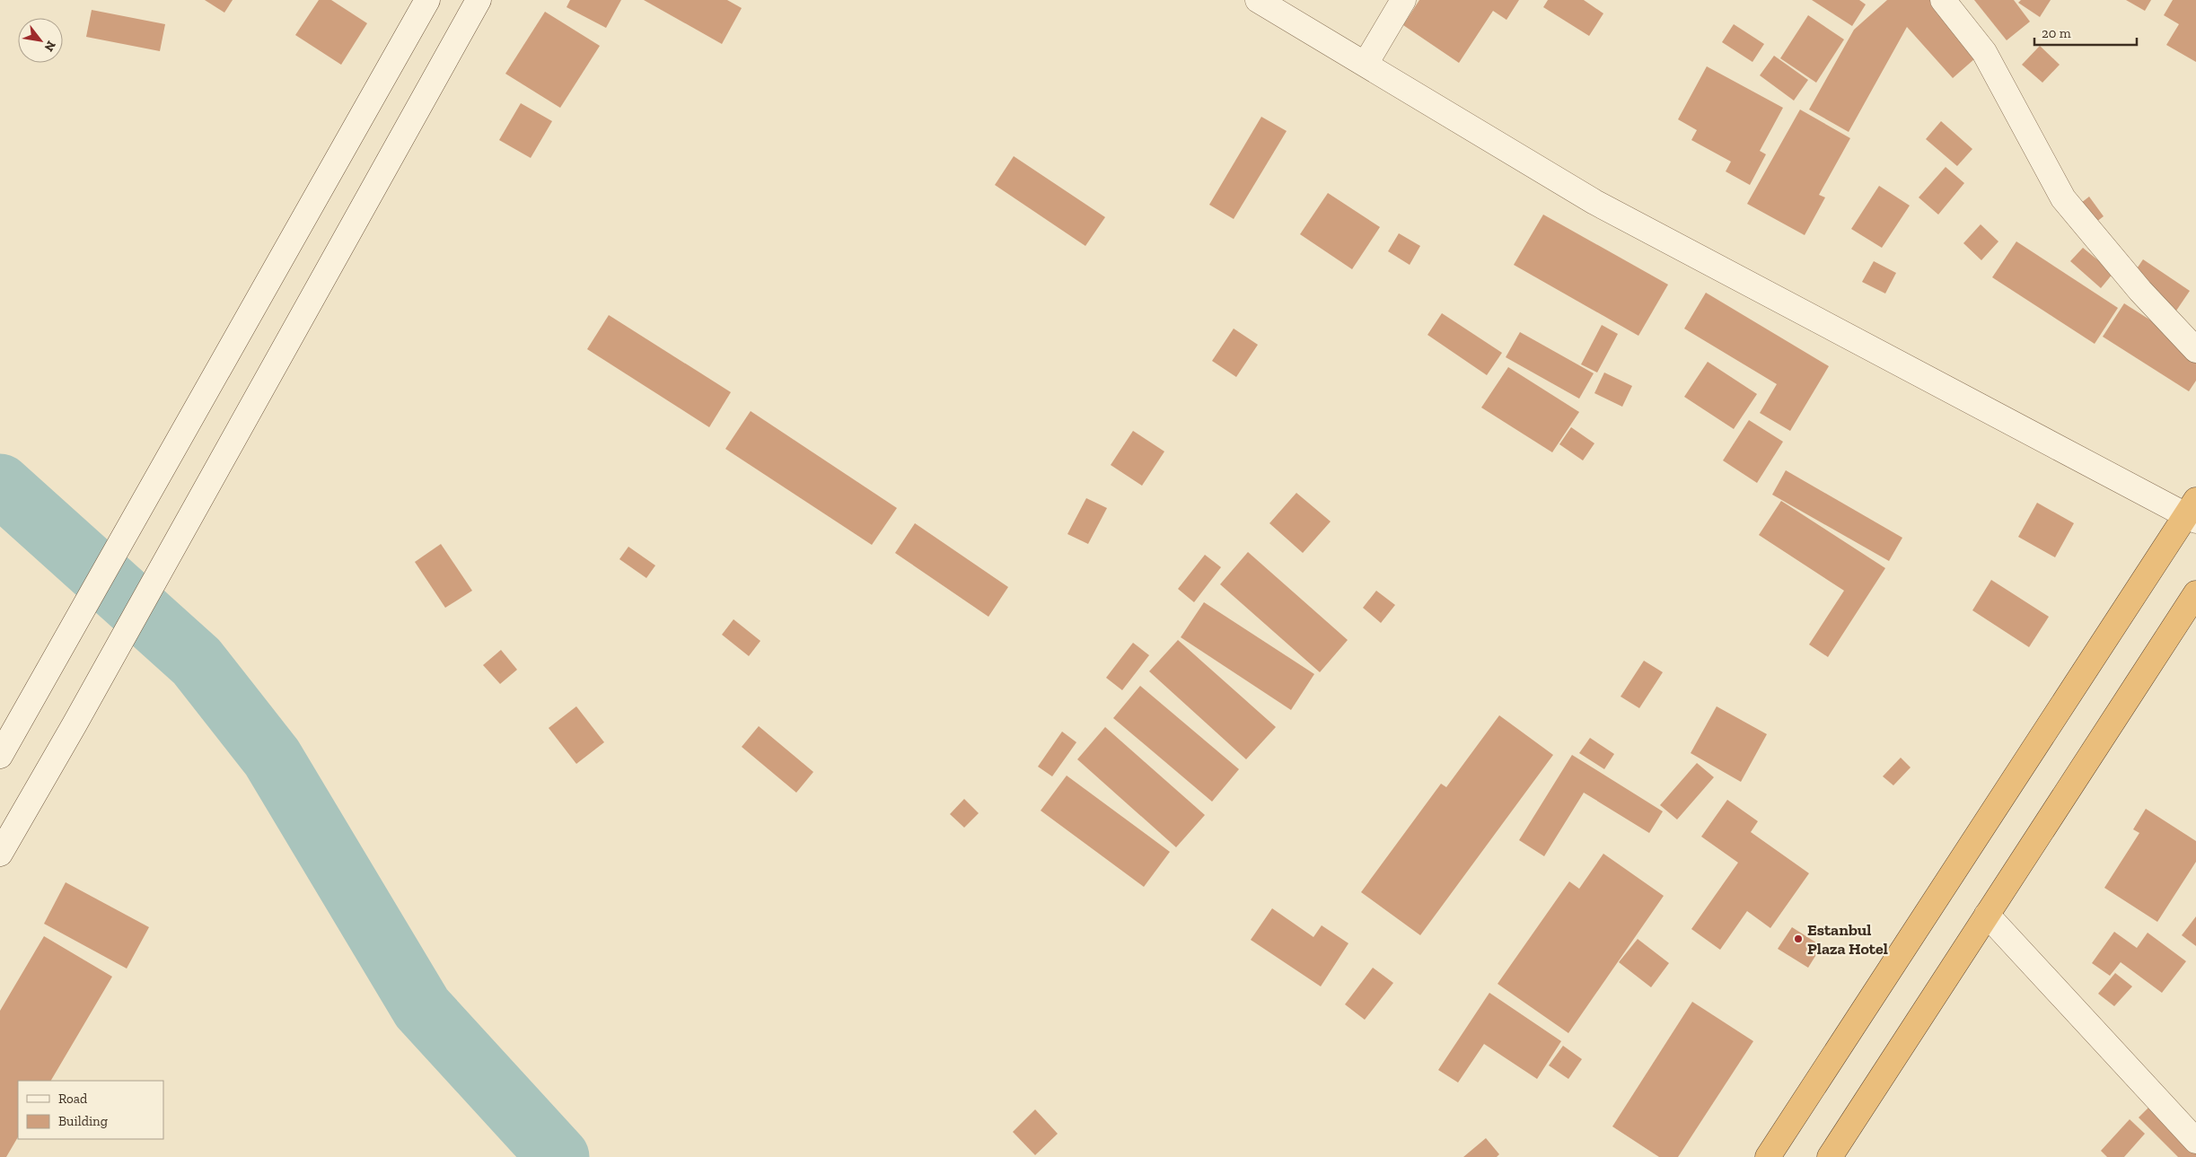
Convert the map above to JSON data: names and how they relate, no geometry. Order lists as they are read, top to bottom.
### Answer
{
  "places": ["Estanbul Plaza Hotel"],
  "legend": ["Road", "Building"],
  "scale_bar": "20 m",
  "north": "bottom right"
}
